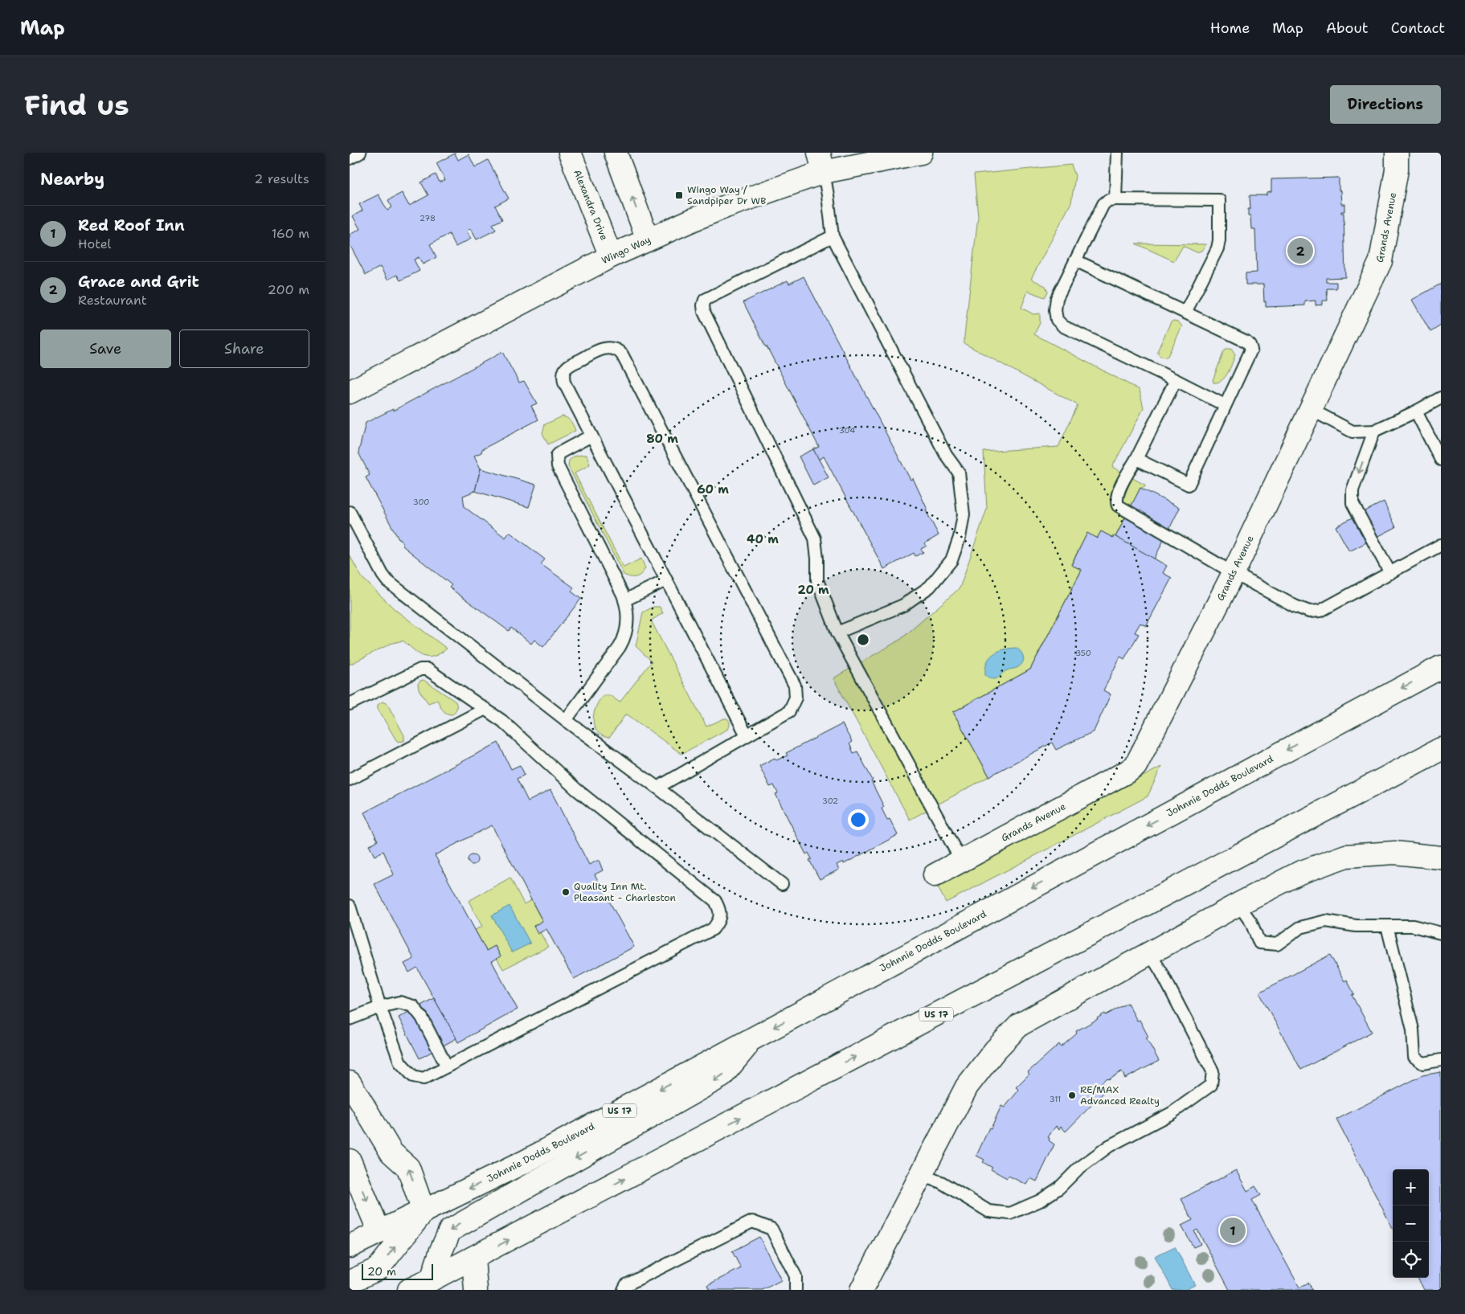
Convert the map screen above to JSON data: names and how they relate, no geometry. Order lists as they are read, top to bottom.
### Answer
{
  "streets": {
    "main road": [
      "Alexandra Drive",
      "Grands Avenue",
      "Wingo Way",
      "Johnnie Dodds Boulevard",
      "US 17"
    ]
  },
  "crossings": [
    ["Alexandra Drive", "Wingo Way"],
    ["Johnnie Dodds Boulevard", "US 17"]
  ],
  "places": {
    "transit": ["Wingo Way / Sandpiper Dr WB"],
    "other": ["Quality Inn Mt. Pleasant - Charleston", "RE/MAX Advanced Realty"]
  },
  "house_numbers": [
    "278",
    "304",
    "300",
    "350",
    "302",
    "311"
  ],
  "scale_bar": "20 m",
  "page": {
    "header": "Map",
    "nav": [
      "Home",
      "Map",
      "About",
      "Contact"
    ],
    "buttons": [
      "Directions",
      ["Save", "Share"]
    ],
    "title": "Find us",
    "heading": ["Nearby", "2 results"],
    "list": [
      {
        "mark": "1",
        "name": "Red Roof Inn",
        "note": "Hotel",
        "value": "160 m"
      },
      {
        "mark": "2",
        "name": "Grace and Grit",
        "note": "Restaurant",
        "value": "200 m"
      }
    ],
    "pins": ["2", "1"],
    "map_buttons": ["+", "−"],
    "scale": "20 m"
  },
  "rings": [
    "80 m",
    "60 m",
    "40 m",
    "20 m"
  ]
}
